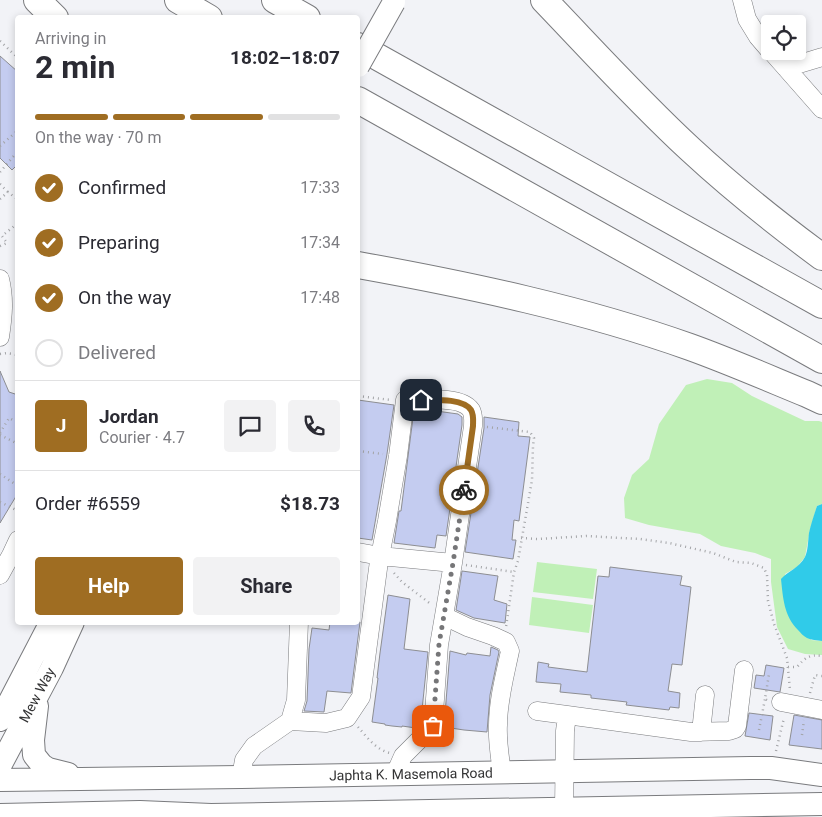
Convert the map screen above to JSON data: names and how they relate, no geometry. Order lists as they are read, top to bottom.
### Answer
{
  "streets": {
    "main road": ["Mew Way", "Japhta K. Masemola Road"]
  },
  "page": {
    "heading": ["2 min", "Arriving in", "18:02–18:07"],
    "panel": [
      "Jordan",
      "Courier · 4.7",
      "Order #6559",
      "$18.73"
    ],
    "bar": "On the way · 70 m",
    "list": [
      ["Confirmed", "17:33"],
      ["Preparing", "17:34"],
      ["On the way", "17:48"],
      "Delivered"
    ],
    "round": "J",
    "buttons": ["Help", "Share"]
  }
}
